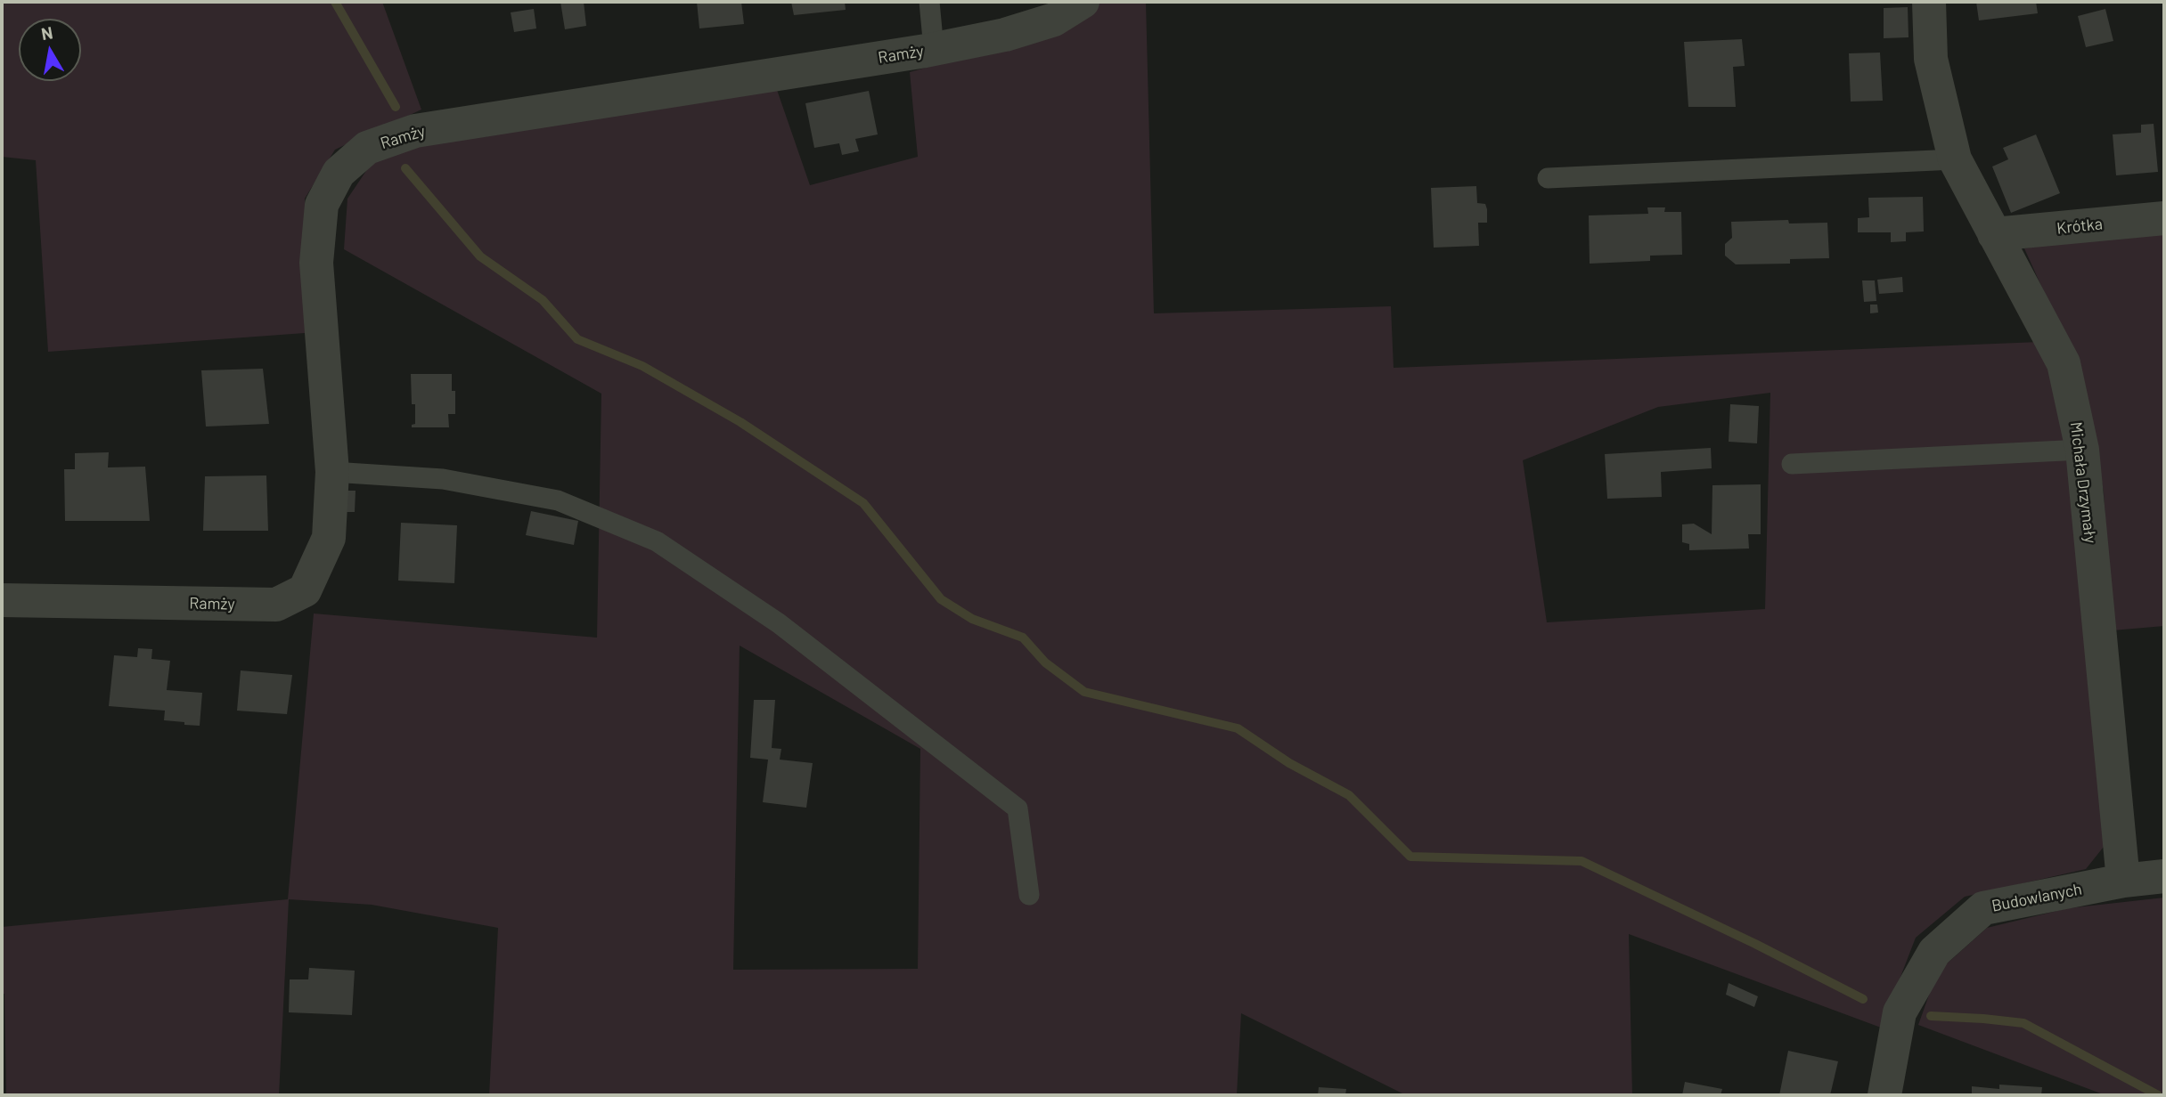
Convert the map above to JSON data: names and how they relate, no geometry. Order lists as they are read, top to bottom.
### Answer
{
  "streets": {
    "street": [
      "Ramży",
      "Krótka",
      "Michała Drzymały",
      "Budowlanych"
    ]
  },
  "crossings": [
    ["Krótka", "Michała Drzymały"],
    ["Michała Drzymały", "Budowlanych"]
  ],
  "north": "top"
}
